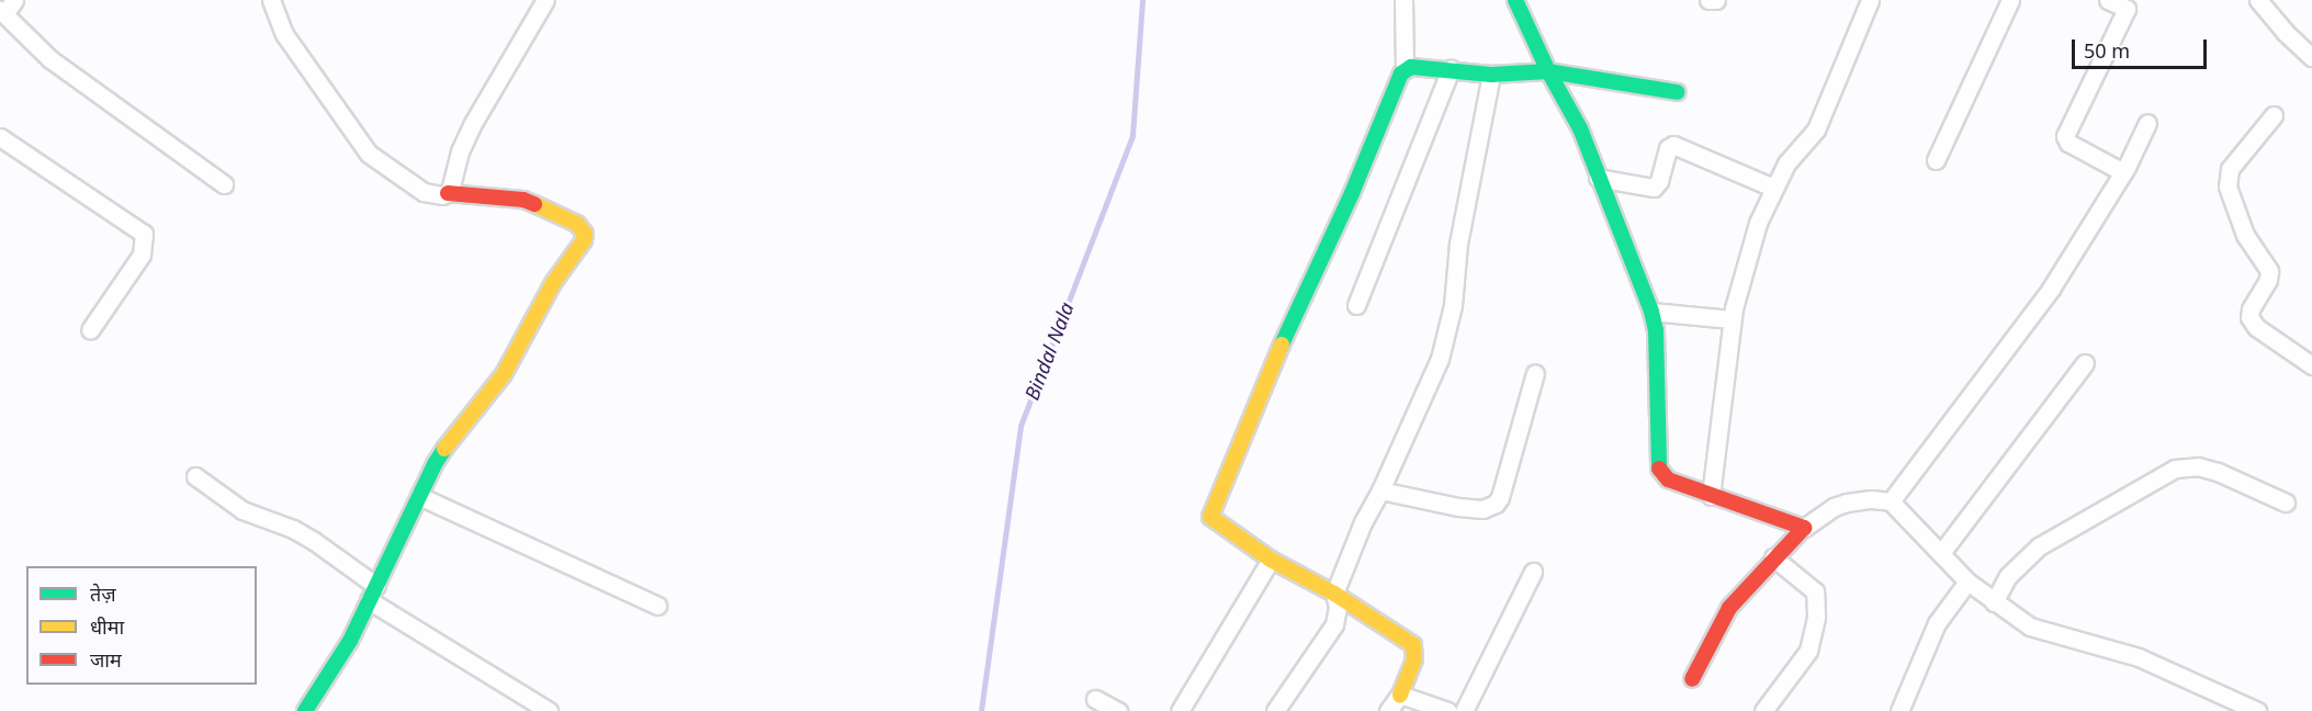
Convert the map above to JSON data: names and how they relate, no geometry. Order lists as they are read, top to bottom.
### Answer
{
  "water": ["Bindal Nala"],
  "legend": ["तेज़", "धीमा", "जाम"],
  "scale_bar": "50 m"
}
